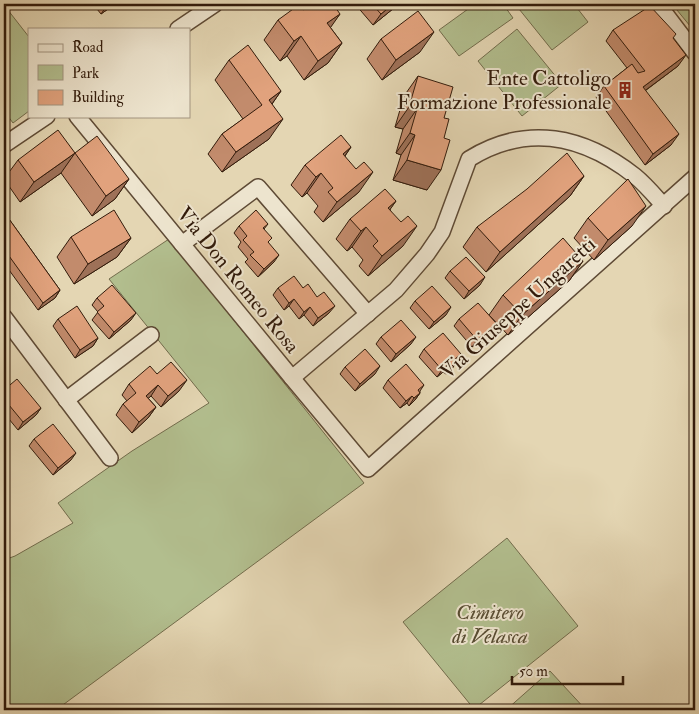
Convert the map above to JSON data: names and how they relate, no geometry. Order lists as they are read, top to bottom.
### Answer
{
  "streets": {
    "street": ["Via Don Romeo Rosa", "Via Giuseppe Ungaretti"]
  },
  "crossings": [
    ["Via Don Romeo Rosa", "Via Giuseppe Ungaretti"]
  ],
  "parks": ["Cimitero di Velasca"],
  "places": {
    "building": ["Ente Cattoligo Formazione Professionale"]
  },
  "legend": ["Road", "Park", "Building"],
  "scale_bar": "50 m"
}
